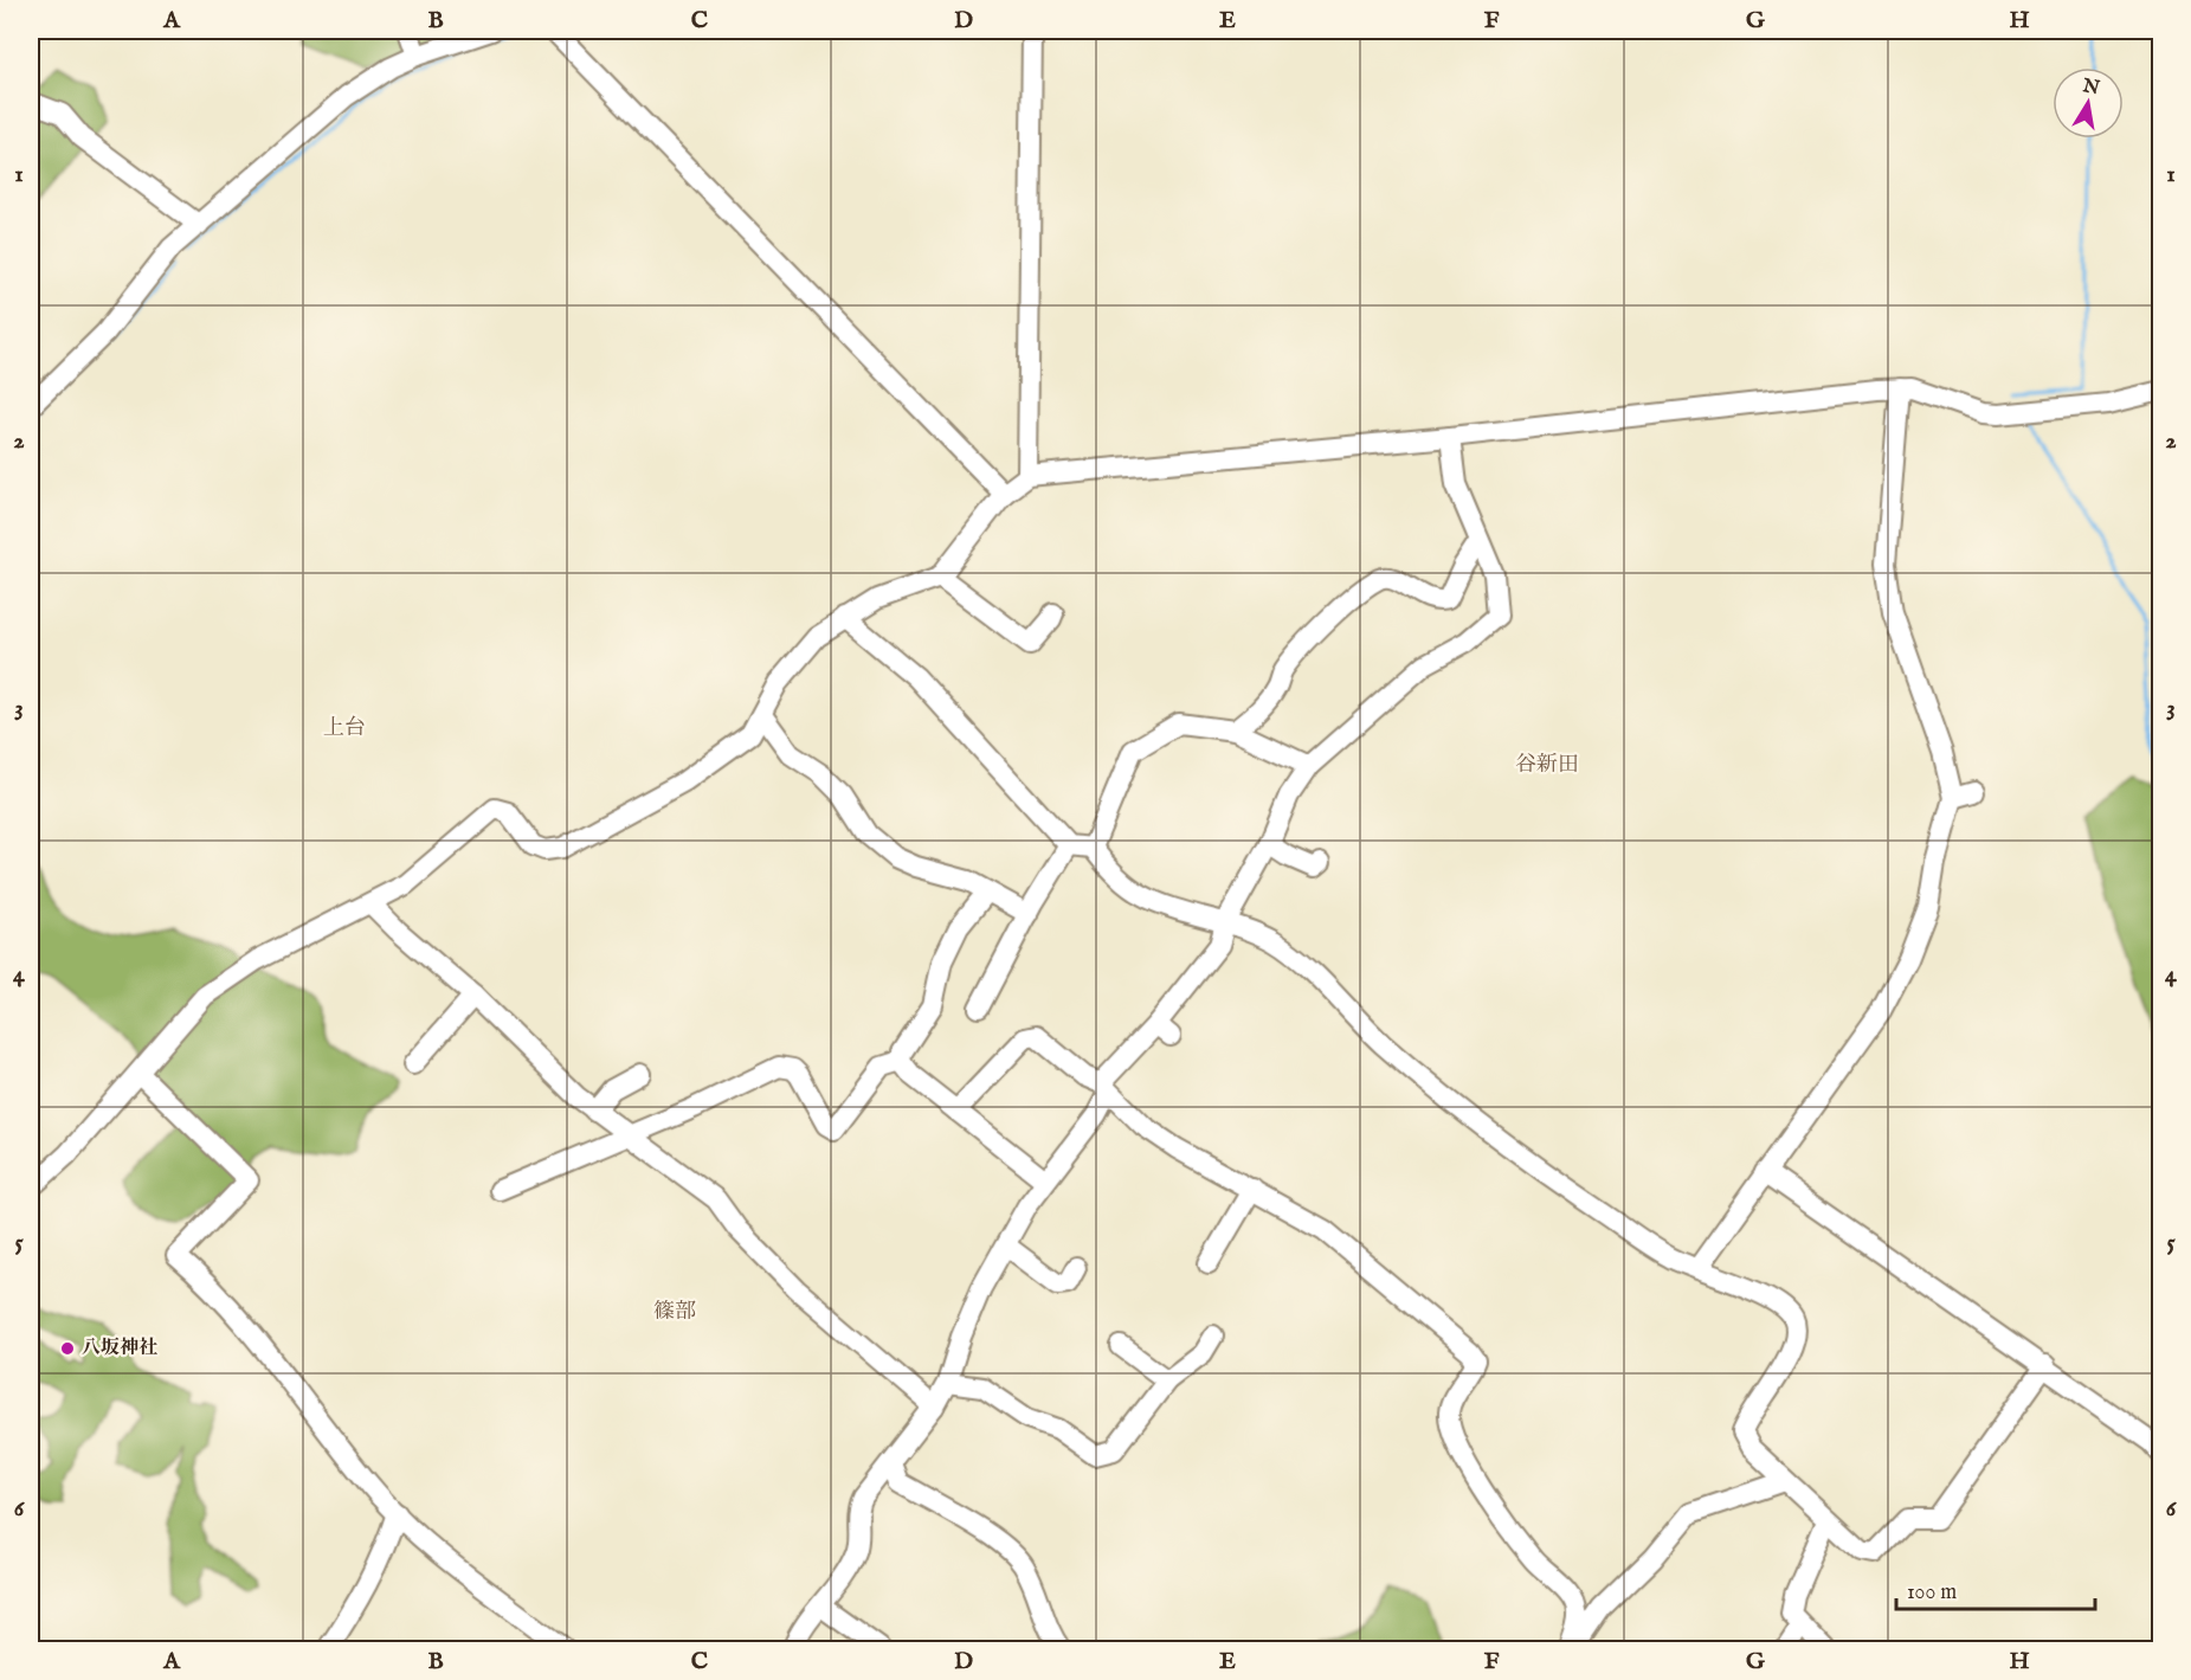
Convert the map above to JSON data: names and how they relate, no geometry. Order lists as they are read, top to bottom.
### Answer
{
  "districts": ["上台", "谷新田", "篠部"],
  "places": ["八坂神社"],
  "scale_bar": "100 m",
  "north": "top",
  "grid": {
    "columns": [
      "A",
      "B",
      "C",
      "D",
      "E",
      "F",
      "G",
      "H"
    ],
    "rows": [
      "1",
      "2",
      "3",
      "4",
      "5",
      "6"
    ]
  }
}
